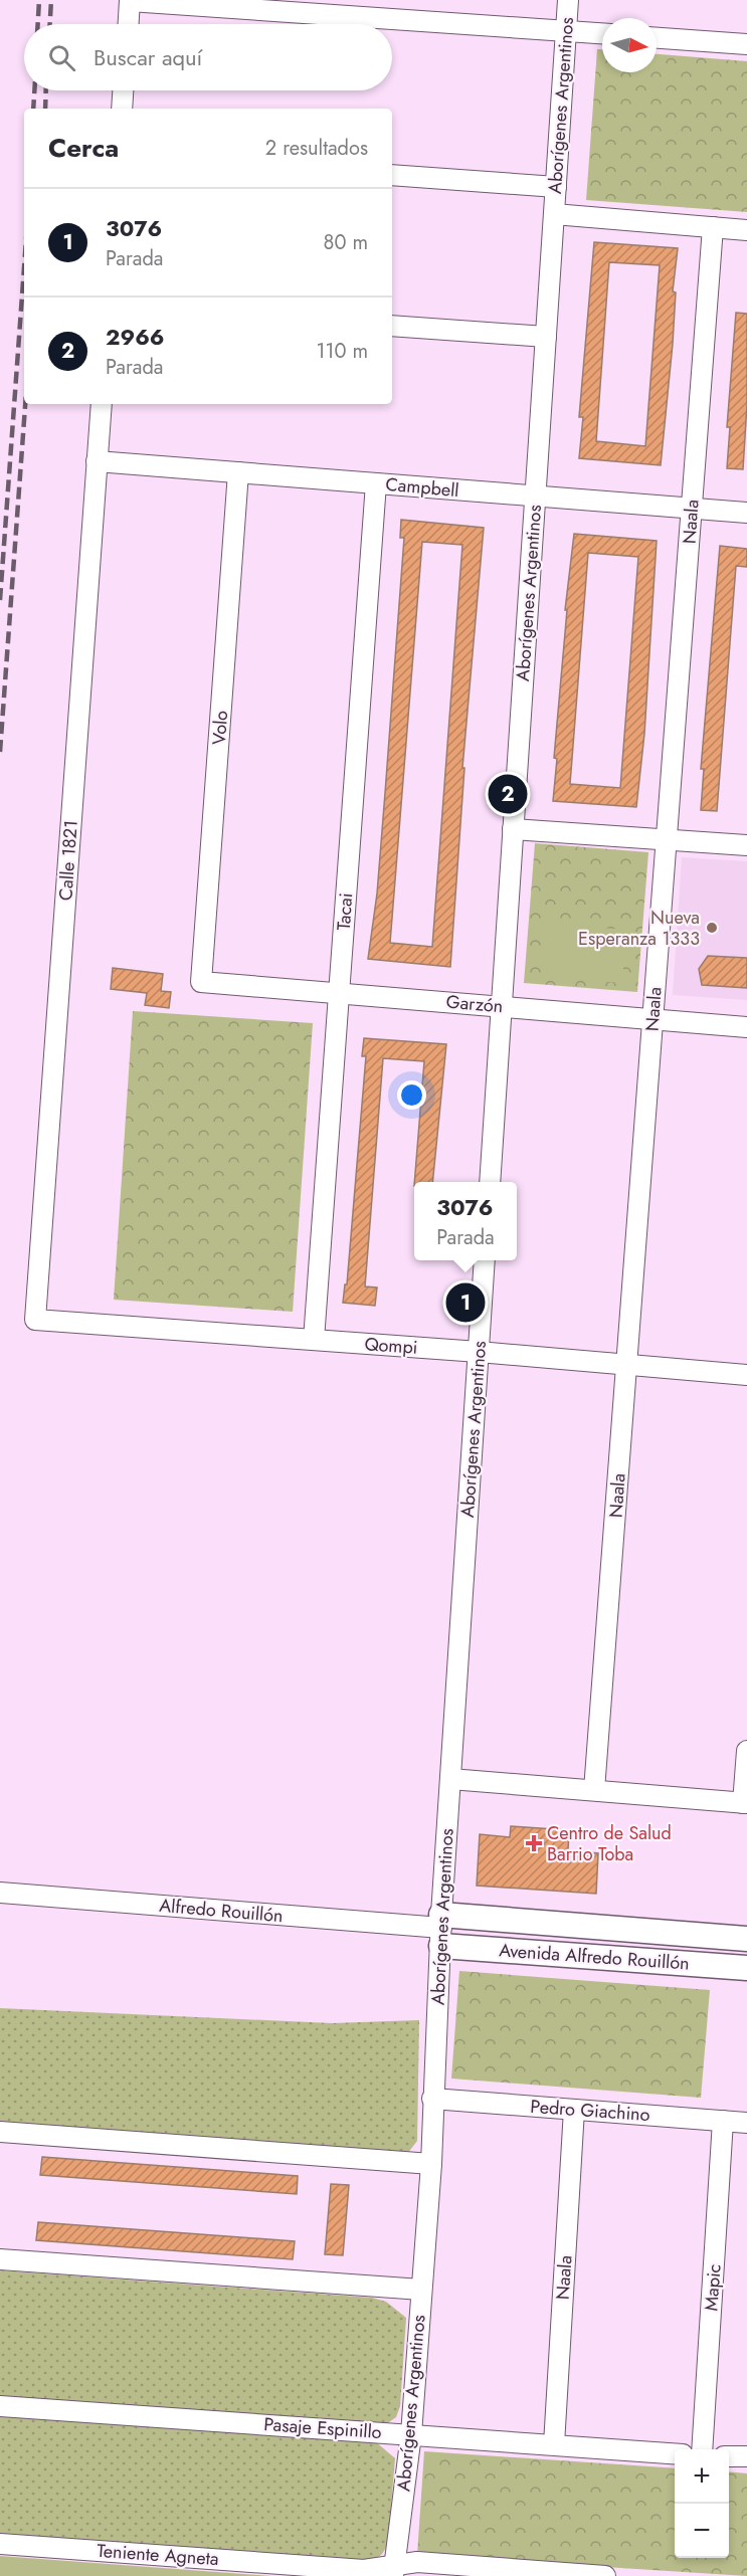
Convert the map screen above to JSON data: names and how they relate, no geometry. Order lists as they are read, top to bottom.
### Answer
{
  "streets": {
    "street": [
      "Aborígenes Argentinos",
      "Campbell",
      "Naala",
      "Volo",
      "Calle 1821",
      "Tacai",
      "Garzón",
      "Qompi",
      "Alfredo Rouillón",
      "Avenida Alfredo Rouillón",
      "Pedro Giachino",
      "Mapic",
      "Pasaje Espinillo",
      "Teniente Agneta"
    ]
  },
  "crossings": [
    ["Aborígenes Argentinos", "Campbell"],
    ["Aborígenes Argentinos", "Garzón"],
    ["Aborígenes Argentinos", "Qompi"],
    ["Aborígenes Argentinos", "Alfredo Rouillón"],
    ["Aborígenes Argentinos", "Avenida Alfredo Rouillón"],
    ["Aborígenes Argentinos", "Pedro Giachino"],
    ["Aborígenes Argentinos", "Pasaje Espinillo"],
    ["Aborígenes Argentinos", "Teniente Agneta"],
    ["Campbell", "Naala"],
    ["Campbell", "Volo"],
    ["Campbell", "Calle 1821"],
    ["Campbell", "Tacai"],
    ["Naala", "Garzón"],
    ["Naala", "Qompi"],
    ["Naala", "Pedro Giachino"],
    ["Naala", "Pasaje Espinillo"],
    ["Volo", "Garzón"],
    ["Calle 1821", "Qompi"],
    ["Tacai", "Garzón"],
    ["Tacai", "Qompi"],
    ["Alfredo Rouillón", "Avenida Alfredo Rouillón"],
    ["Pedro Giachino", "Mapic"]
  ],
  "places": {
    "other": ["Nueva Esperanza 1333"],
    "health": ["Centro de Salud Barrio Toba"]
  },
  "north": "right",
  "page": {
    "search": "Buscar aquí",
    "heading": ["Cerca", "2 resultados"],
    "list": [
      {
        "mark": "1",
        "name": "3076",
        "note": "Parada",
        "value": "80 m"
      },
      {
        "mark": "2",
        "name": "2966",
        "note": "Parada",
        "value": "110 m"
      }
    ],
    "pins": ["2", "1"],
    "popup": ["3076", "Parada"],
    "map_buttons": ["+", "−"]
  }
}
